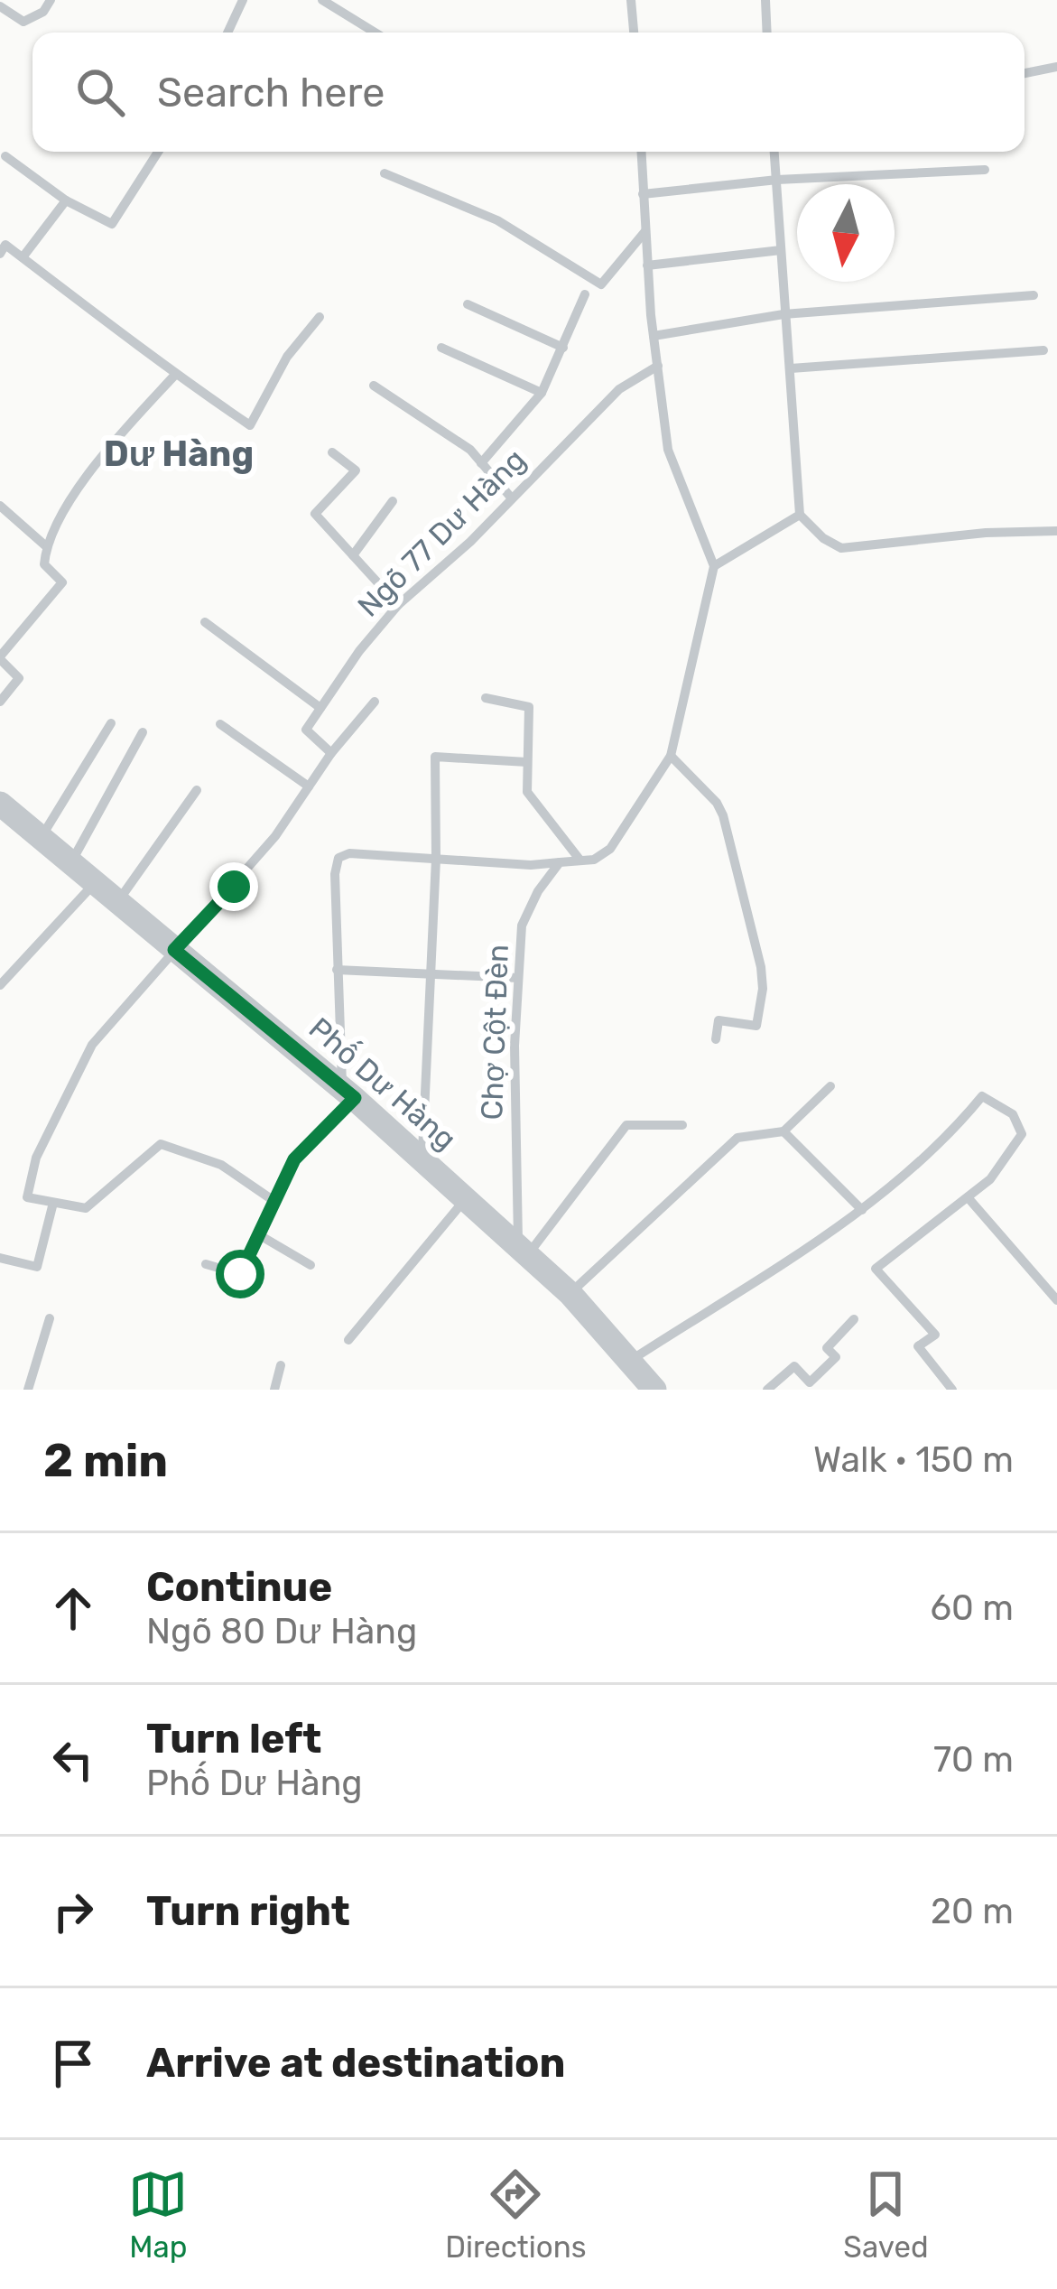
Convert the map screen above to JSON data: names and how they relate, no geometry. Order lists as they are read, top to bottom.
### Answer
{
  "streets": {
    "street": ["Phố Dư Hàng"],
    "lane": ["Ngõ 77 Dư Hàng", "Chợ Cột Đèn"]
  },
  "crossings": [
    ["Chợ Cột Đèn", "Phố Dư Hàng"]
  ],
  "districts": ["Dư Hàng"],
  "north": "bottom",
  "page": {
    "search": "Search here",
    "heading": ["2 min", "Walk · 150 m"],
    "list": [
      ["Continue", "Ngõ 80 Dư Hàng", "60 m"],
      ["Turn left", "Phố Dư Hàng", "70 m"],
      ["Turn right", "20 m"],
      "Arrive at destination"
    ],
    "nav": ["Map", "Directions", "Saved"]
  }
}
